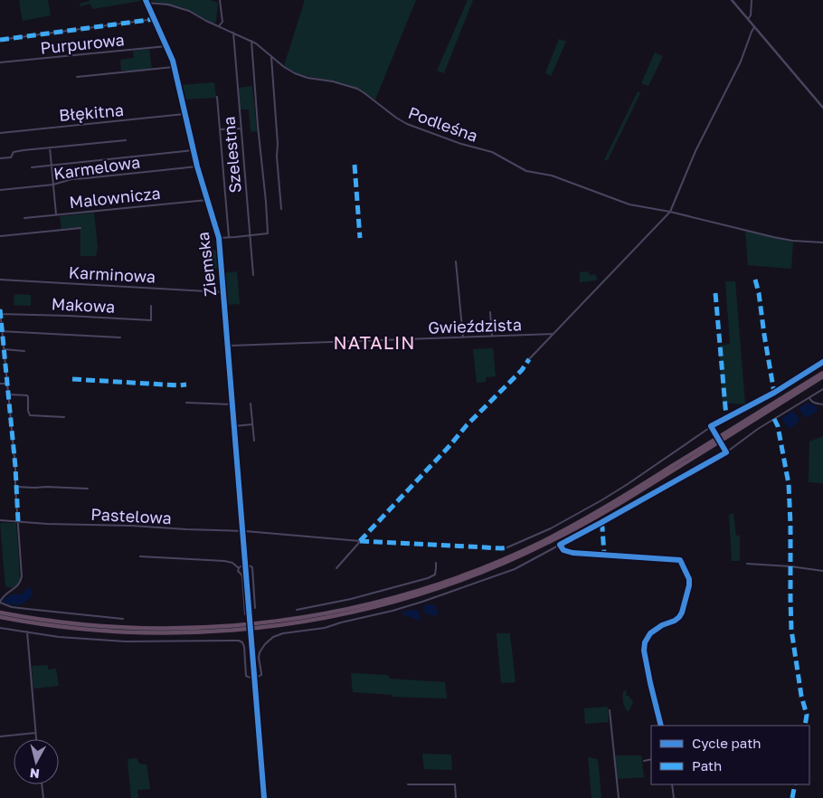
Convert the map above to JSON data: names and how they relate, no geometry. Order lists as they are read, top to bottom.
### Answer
{
  "streets": {
    "street": [
      "Purpurowa",
      "Błękitna",
      "Podleśna",
      "Szelestna",
      "Karmelowa",
      "Malownicza",
      "Ziemska",
      "Karminowa",
      "Makowa",
      "Gwieździsta",
      "Pastelowa"
    ]
  },
  "crossings": [
    ["Purpurowa", "Ziemska"],
    ["Błękitna", "Ziemska"],
    ["Podleśna", "Szelestna"],
    ["Podleśna", "Ziemska"],
    ["Karmelowa", "Ziemska"],
    ["Malownicza", "Ziemska"],
    ["Ziemska", "Karminowa"],
    ["Ziemska", "Gwieździsta"],
    ["Ziemska", "Pastelowa"]
  ],
  "districts": ["NATALIN"],
  "legend": ["Cycle path", "Path"],
  "north": "bottom"
}
